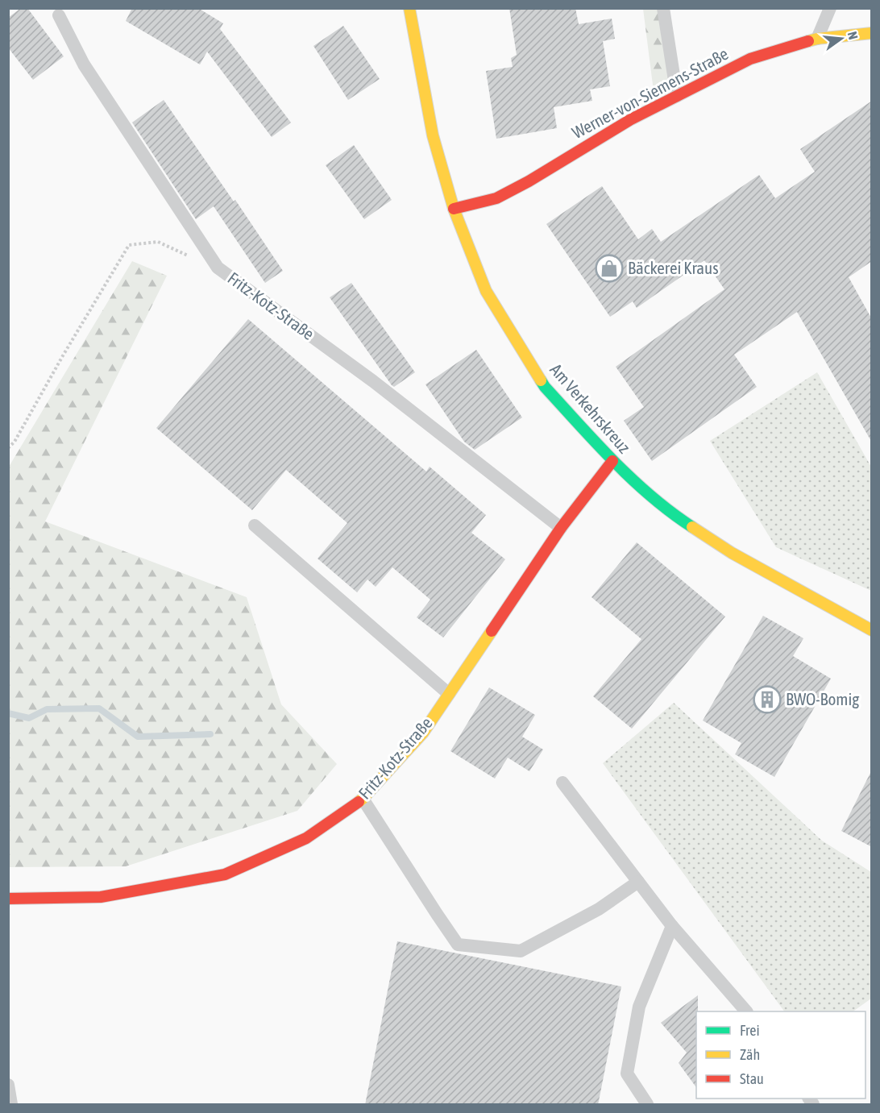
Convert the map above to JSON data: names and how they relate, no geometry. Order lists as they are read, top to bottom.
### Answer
{
  "streets": {
    "street": ["Werner-von-Siemens-Straße", "Fritz-Kotz-Straße", "Am Verkehrskreuz"]
  },
  "crossings": [
    ["Werner-von-Siemens-Straße", "Am Verkehrskreuz"],
    ["Fritz-Kotz-Straße", "Am Verkehrskreuz"]
  ],
  "places": {
    "shop": ["Bäckerei Kraus"],
    "building": ["BWO-Bomig"]
  },
  "legend": ["Frei", "Zäh", "Stau"],
  "north": "right"
}
